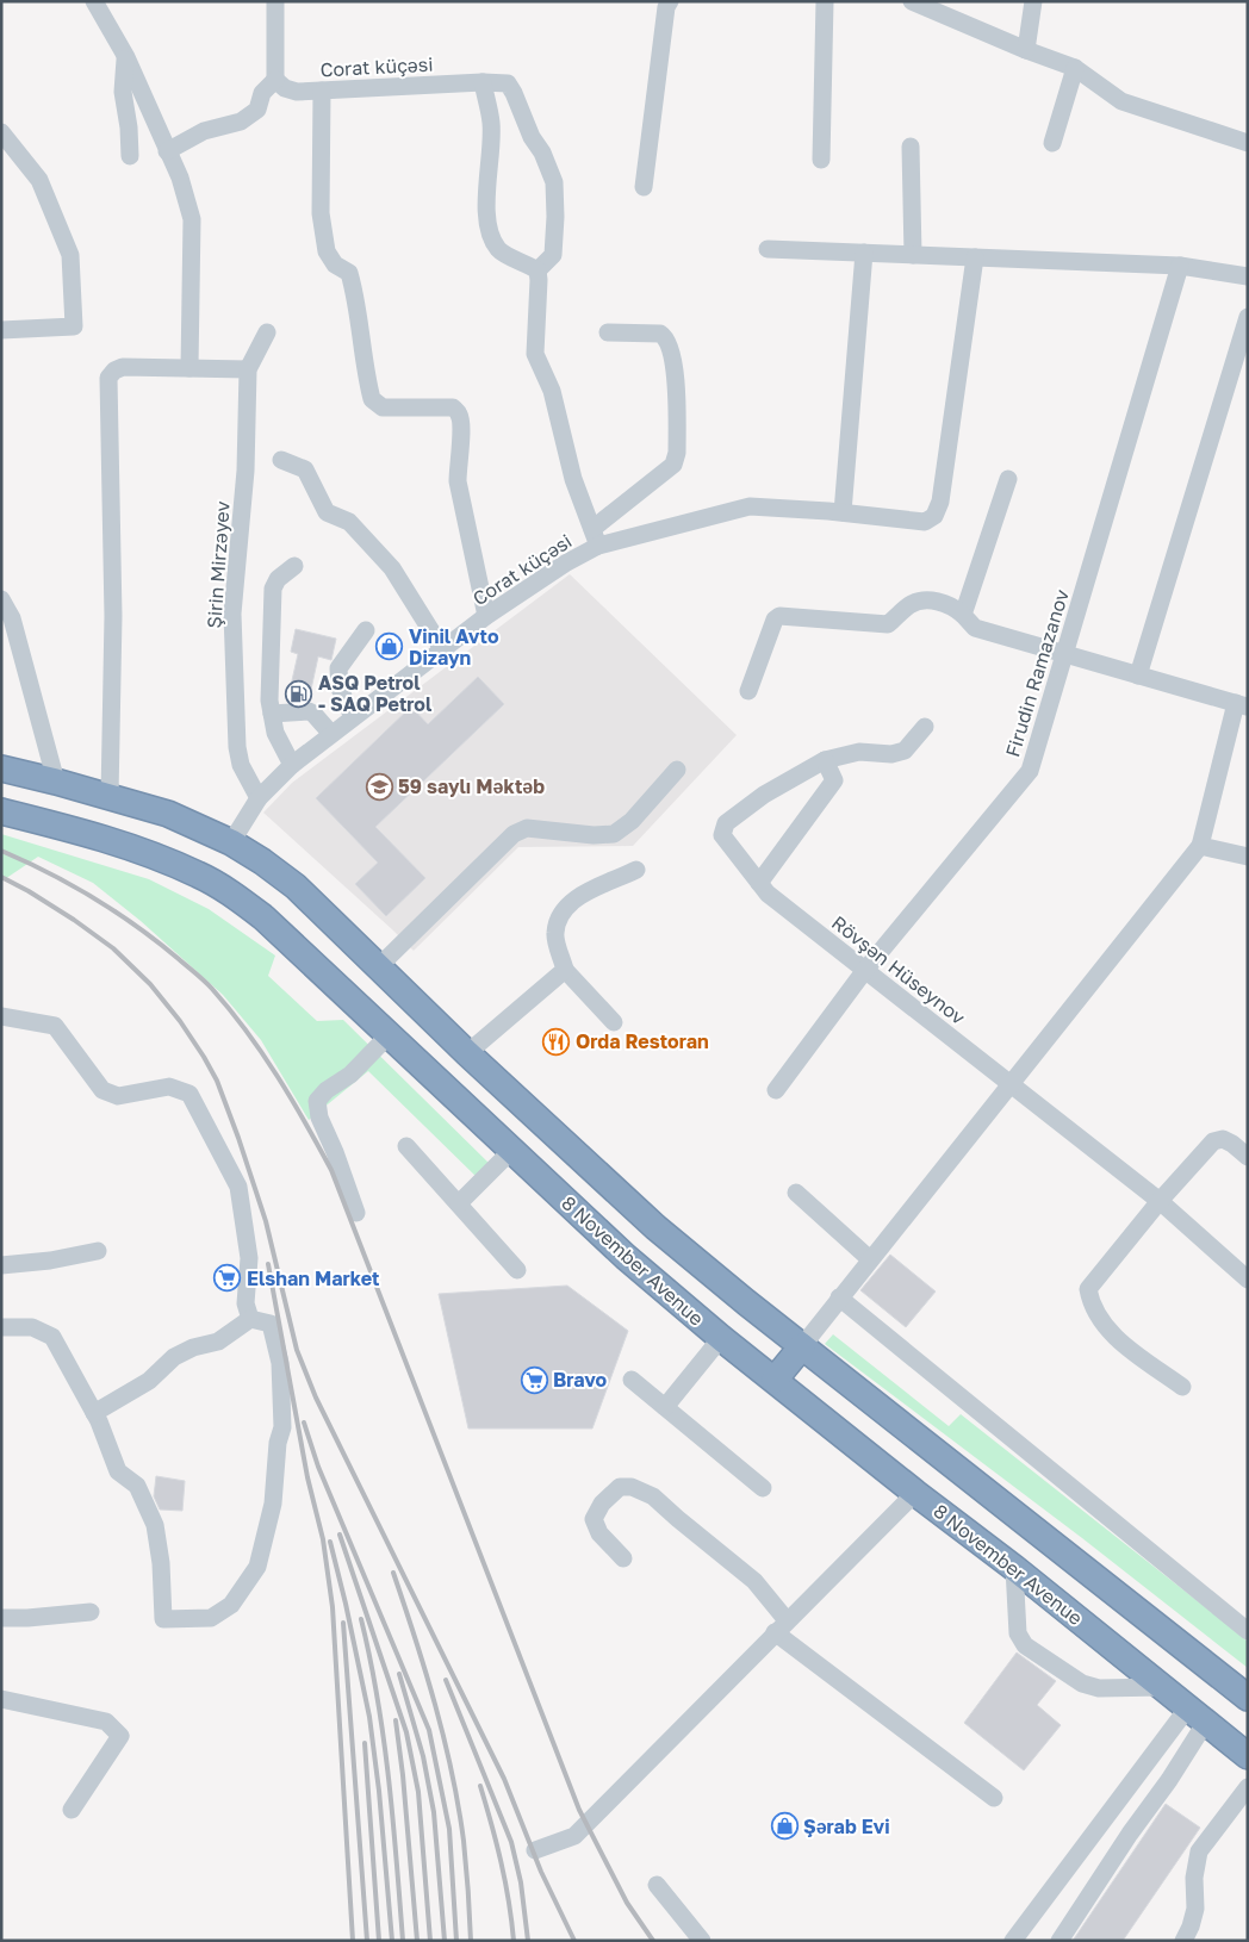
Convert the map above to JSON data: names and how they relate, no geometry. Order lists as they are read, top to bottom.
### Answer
{
  "streets": {
    "highway": ["8 November Avenue"],
    "street": [
      "Corat küçəsi",
      "Şirin Mirzəyev",
      "Firudin Ramazanov",
      "Rövşən Hüseynov"
    ]
  },
  "crossings": [
    ["Corat küçəsi", "Şirin Mirzəyev"],
    ["Corat küçəsi", "8 November Avenue"],
    ["Firudin Ramazanov", "Rövşən Hüseynov"]
  ],
  "places": {
    "shop": ["Vinil Avto Dizayn", "Şərab Evi"],
    "fuel station": ["ASQ Petrol - SAQ Petrol"],
    "school or university": ["59 saylı Məktəb"],
    "restaurant": ["Orda Restoran"],
    "supermarket": ["Elshan Market", "Bravo"]
  }
}
